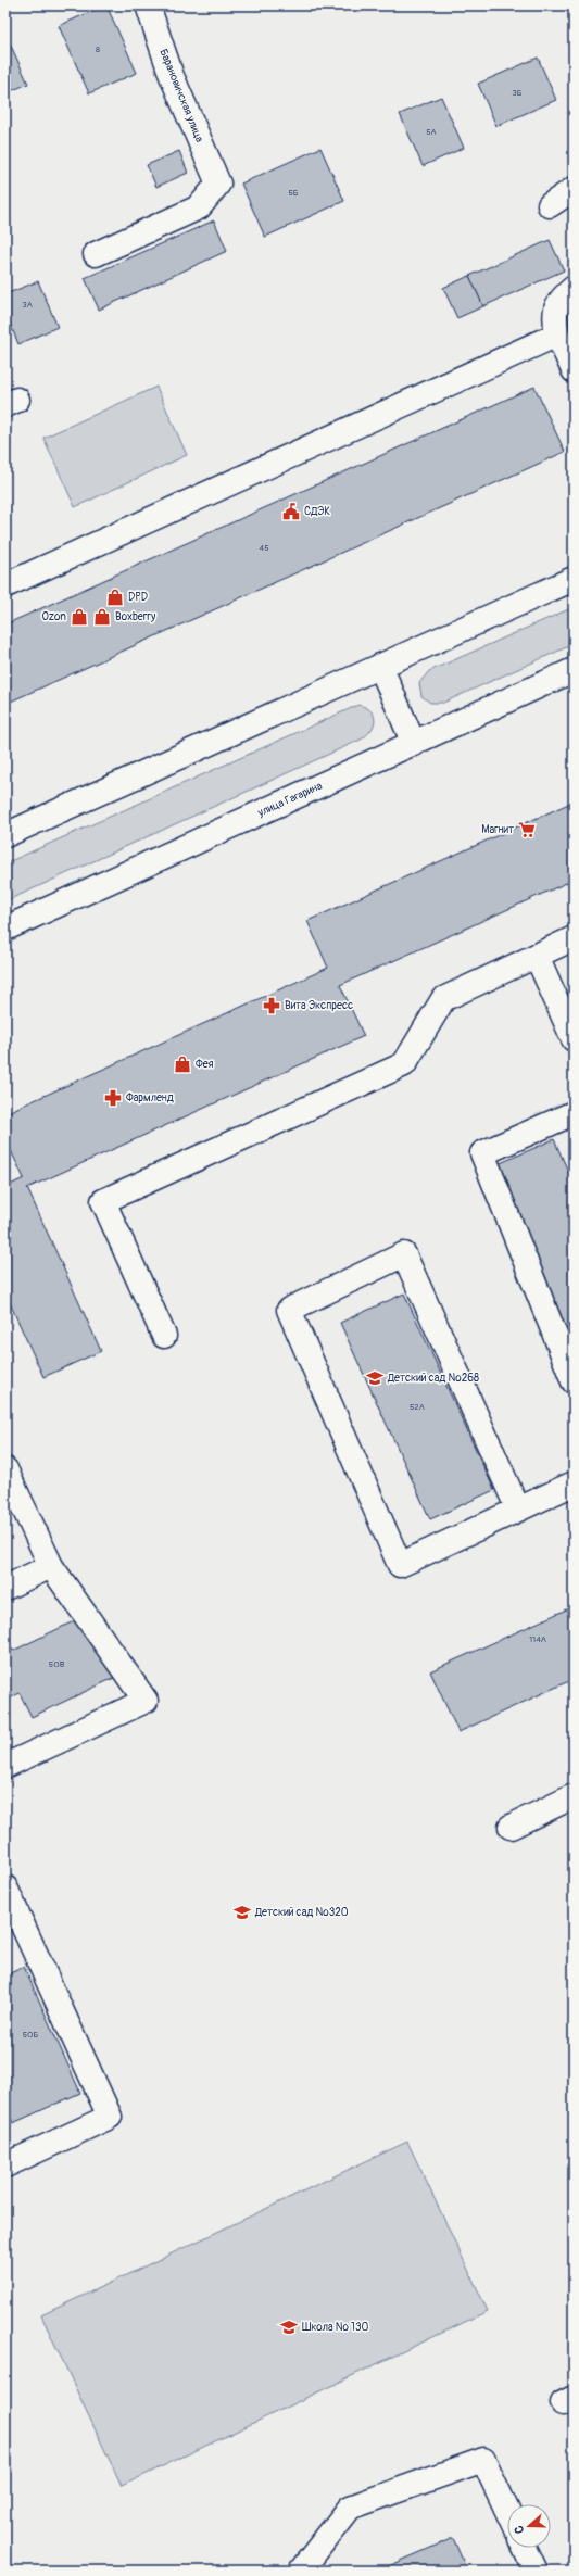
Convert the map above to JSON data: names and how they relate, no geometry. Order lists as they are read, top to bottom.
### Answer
{
  "streets": {
    "main road": ["Барановичская улица", "улица Гагарина"]
  },
  "places": {
    "public building": ["СДЭК"],
    "shop": [
      "DPD",
      "Ozon",
      "Boxberry",
      "Фея"
    ],
    "supermarket": ["Магнит"],
    "pharmacy": ["Вита Экспресс", "Фармленд"],
    "school or university": ["Детский сад №268", "Детский сад №320", "Школа № 130"]
  },
  "house_numbers": [
    "8",
    "3Б",
    "5А",
    "5Б",
    "3А",
    "45",
    "52А",
    "114А",
    "50В",
    "50Б"
  ],
  "north": "left"
}
